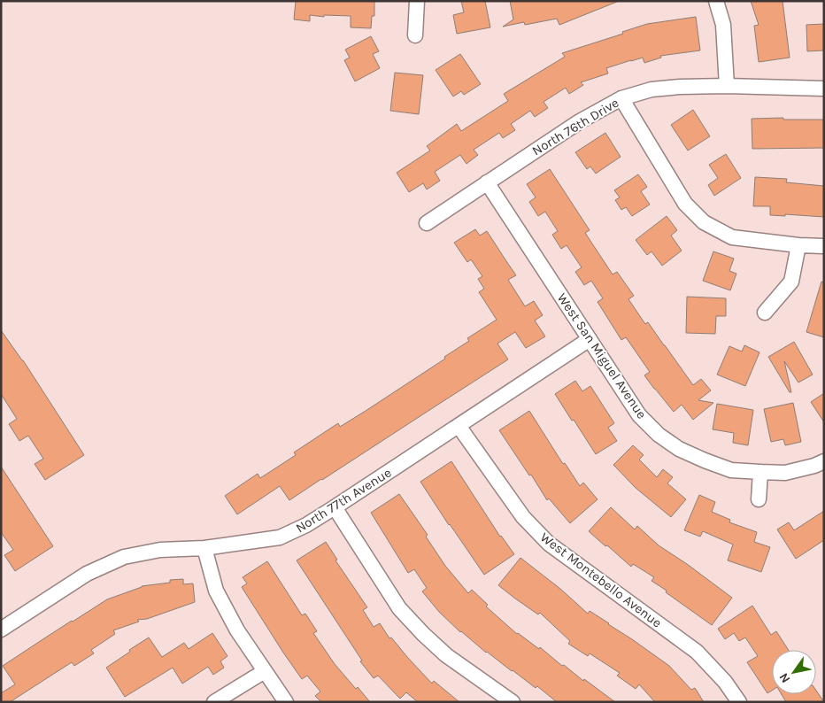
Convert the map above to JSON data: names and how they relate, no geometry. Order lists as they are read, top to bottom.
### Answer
{
  "streets": {
    "street": [
      "North 76th Drive",
      "West San Miguel Avenue",
      "North 77th Avenue",
      "West Montebello Avenue"
    ]
  },
  "crossings": [
    ["North 76th Drive", "West San Miguel Avenue"],
    ["West San Miguel Avenue", "North 77th Avenue"],
    ["North 77th Avenue", "West Montebello Avenue"]
  ],
  "north": "bottom left"
}
